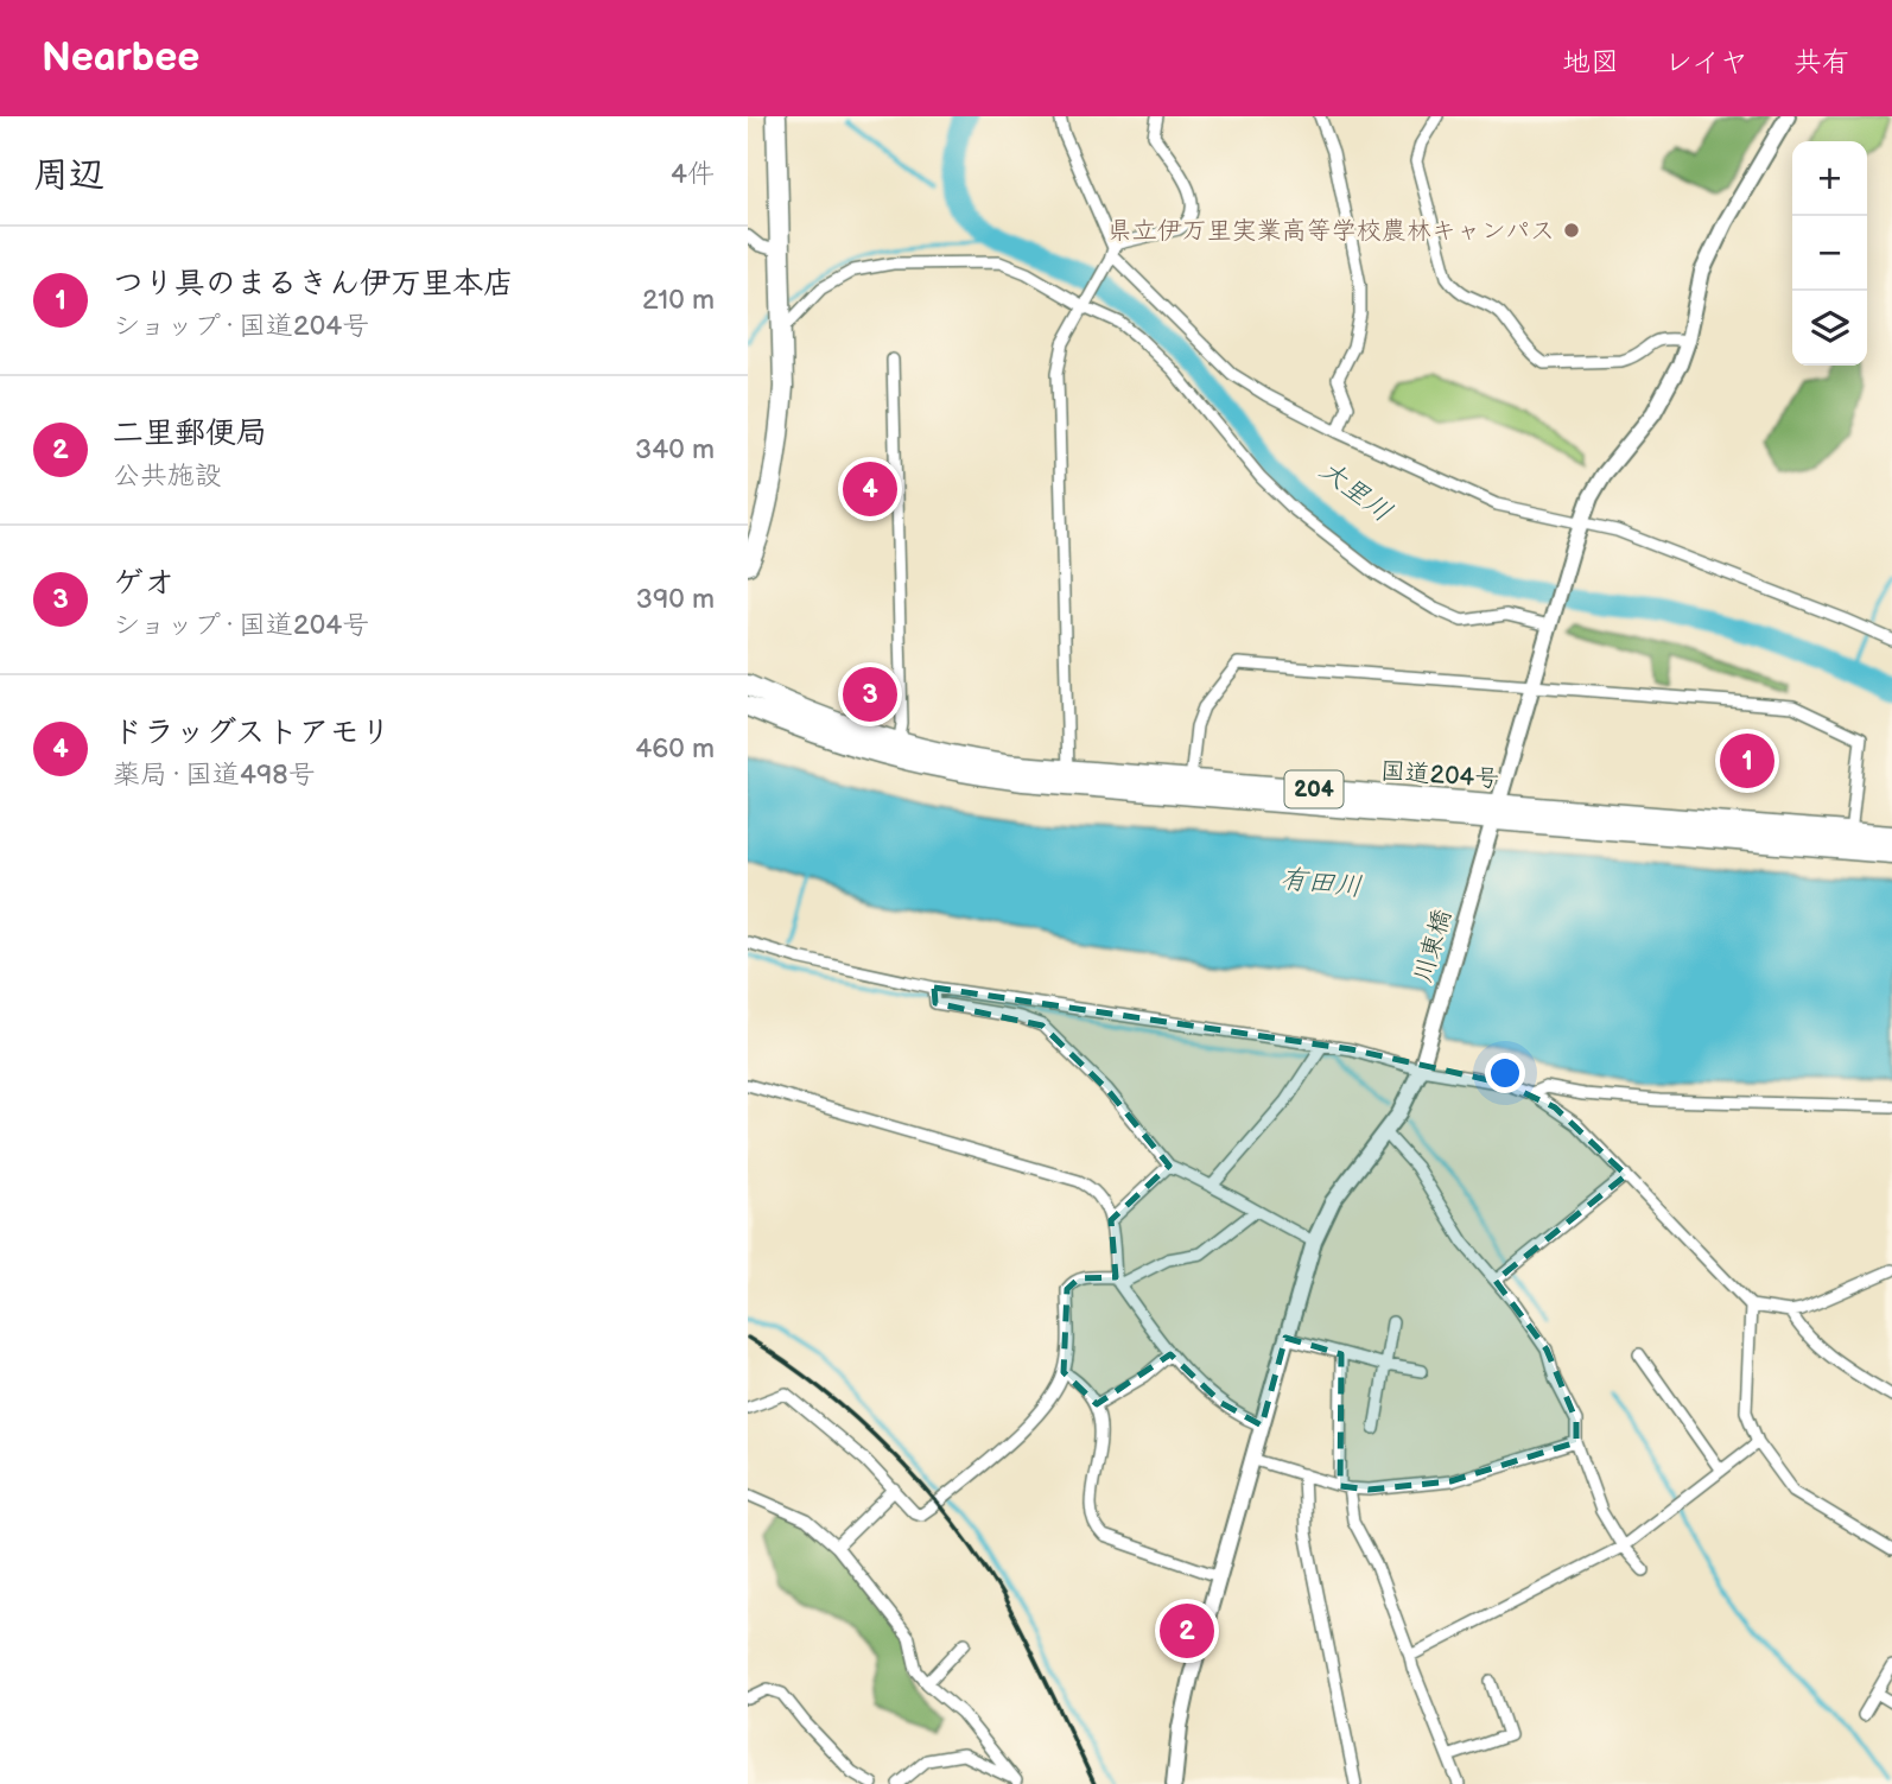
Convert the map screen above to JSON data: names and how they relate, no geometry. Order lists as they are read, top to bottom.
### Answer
{
  "streets": {
    "highway": ["国道204号", "204"],
    "street": ["川東橋"]
  },
  "crossings": [
    ["国道204号", "川東橋"]
  ],
  "water": ["大里川", "有田川"],
  "places": ["県立伊万里実業高等学校農林キャンパス"],
  "page": {
    "header": "Nearbee",
    "nav": ["地図", "レイヤ", "共有"],
    "heading": ["周辺", "4件"],
    "map_buttons": ["+", "−"],
    "list": [
      {
        "mark": "1",
        "name": "つり具のまるきん伊万里本店",
        "note": "ショップ · 国道204号",
        "value": "210 m"
      },
      {
        "mark": "2",
        "name": "二里郵便局",
        "note": "公共施設",
        "value": "340 m"
      },
      {
        "mark": "3",
        "name": "ゲオ",
        "note": "ショップ · 国道204号",
        "value": "390 m"
      },
      {
        "mark": "4",
        "name": "ドラッグストアモリ",
        "note": "薬局 · 国道498号",
        "value": "460 m"
      }
    ],
    "pins": [
      "4",
      "3",
      "1",
      "2"
    ]
  }
}
